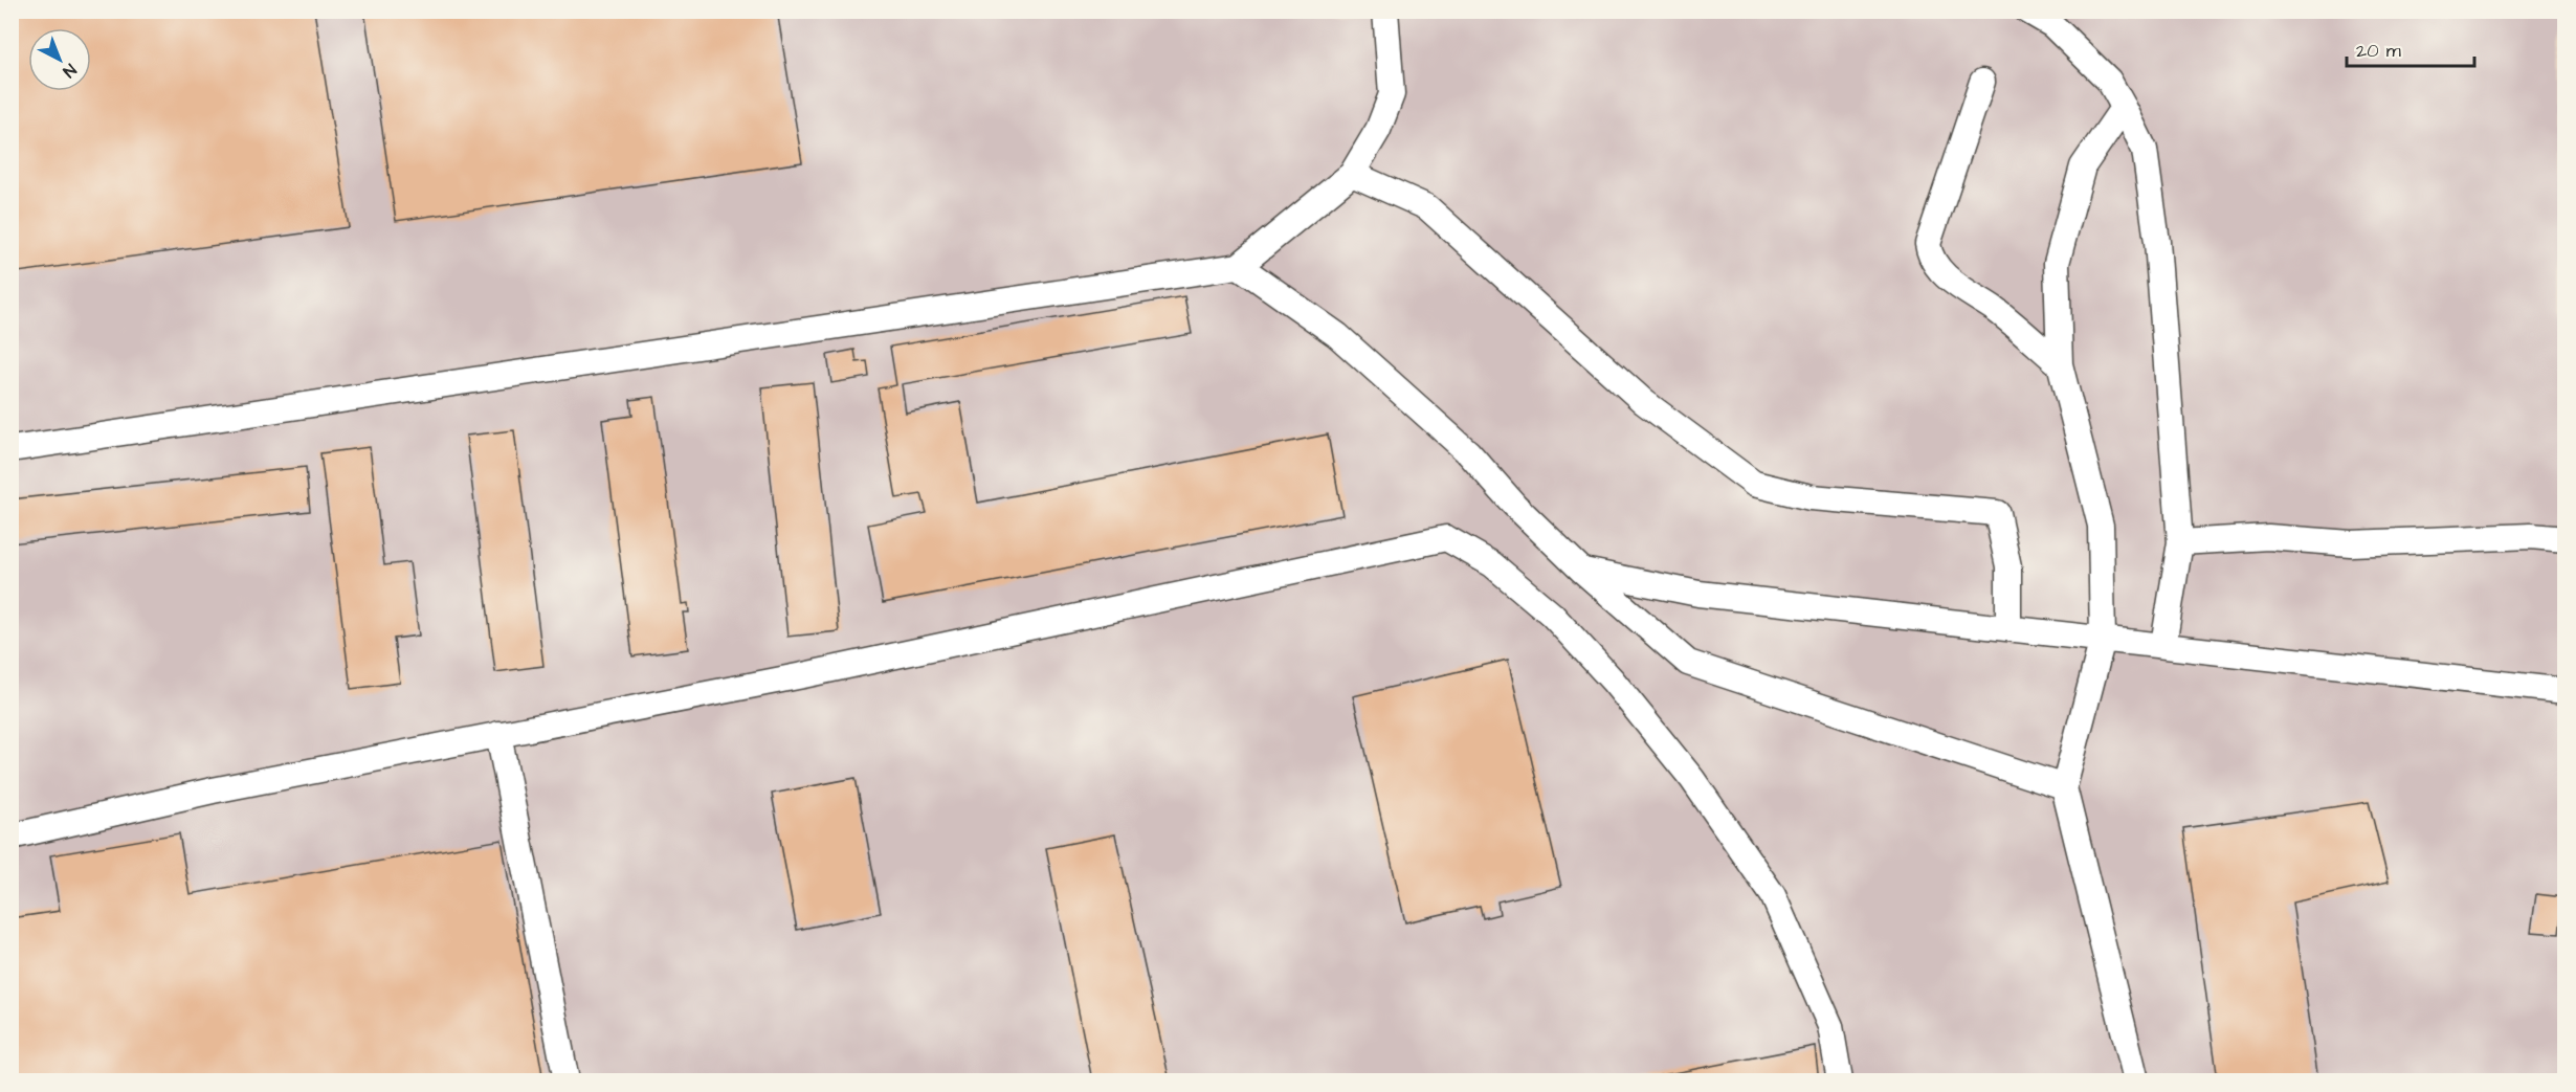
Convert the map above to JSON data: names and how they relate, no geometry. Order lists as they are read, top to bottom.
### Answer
{
  "scale_bar": "20 m",
  "north": "bottom right"
}
